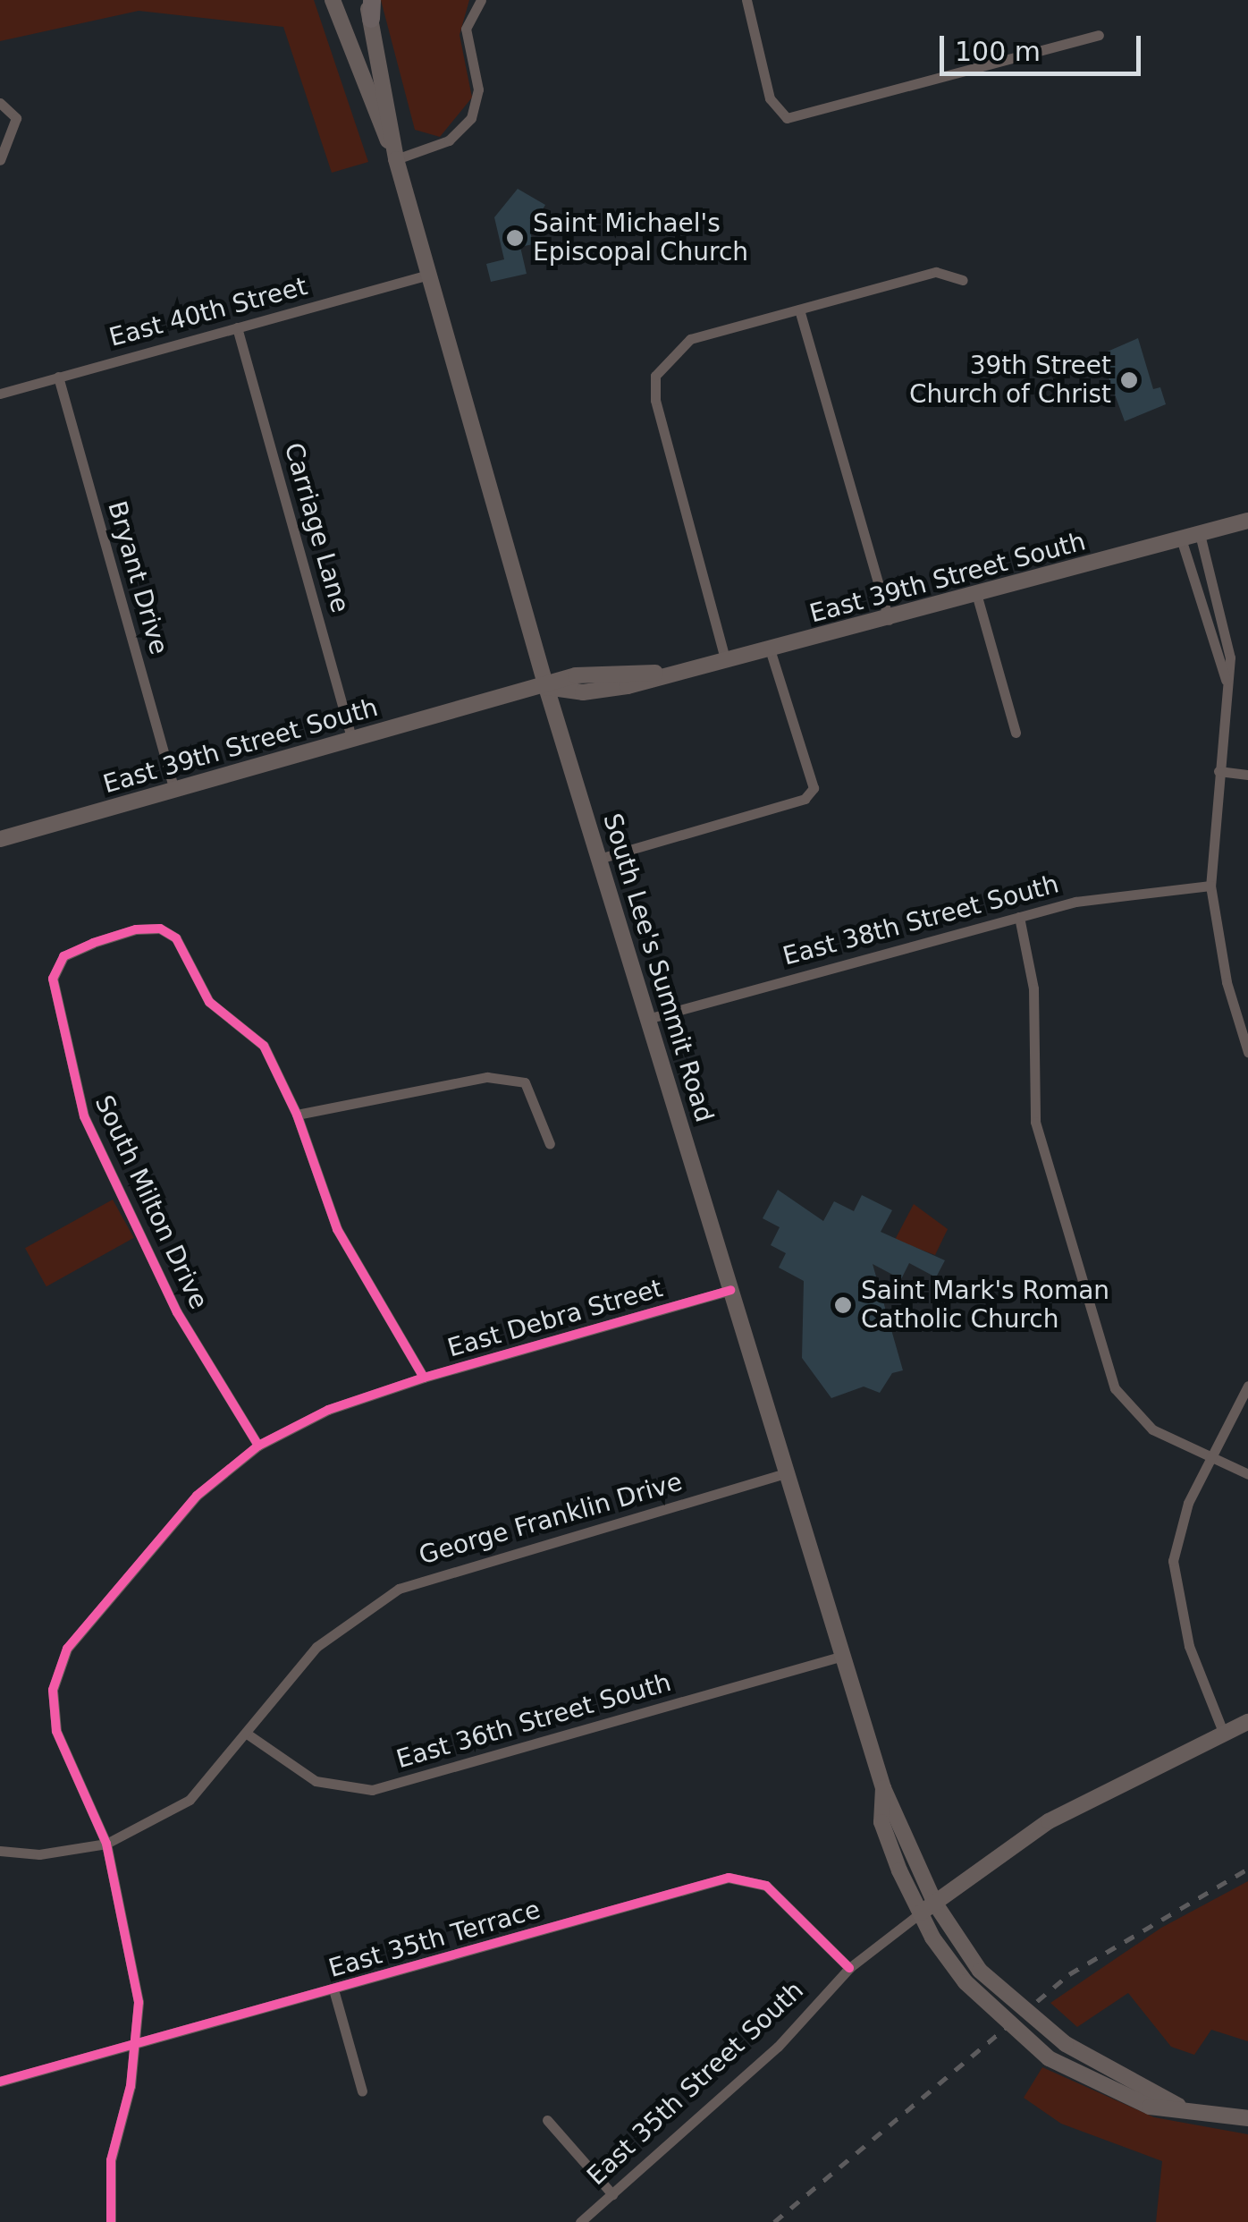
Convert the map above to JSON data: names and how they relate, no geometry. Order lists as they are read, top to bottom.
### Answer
{
  "streets": {
    "main road": ["East 39th Street South", "South Lee's Summit Road", "East 35th Street South"],
    "street": [
      "East 40th Street",
      "Carriage Lane",
      "Bryant Drive",
      "East 38th Street South",
      "South Milton Drive",
      "East Debra Street",
      "George Franklin Drive",
      "East 36th Street South",
      "East 35th Terrace"
    ]
  },
  "crossings": [
    ["East 40th Street", "Carriage Lane"],
    ["East 40th Street", "Bryant Drive"],
    ["East 40th Street", "South Lee's Summit Road"],
    ["Carriage Lane", "East 39th Street South"],
    ["Bryant Drive", "East 39th Street South"],
    ["East 39th Street South", "South Lee's Summit Road"],
    ["East 38th Street South", "South Lee's Summit Road"],
    ["South Lee's Summit Road", "East Debra Street"],
    ["South Lee's Summit Road", "George Franklin Drive"],
    ["South Lee's Summit Road", "East 36th Street South"],
    ["South Lee's Summit Road", "East 35th Street South"],
    ["South Milton Drive", "East Debra Street"],
    ["East Debra Street", "George Franklin Drive"],
    ["East Debra Street", "East 35th Terrace"],
    ["George Franklin Drive", "East 36th Street South"],
    ["East 35th Terrace", "East 35th Street South"]
  ],
  "places": ["Saint Michael's Episcopal Church", "39th Street Church of Christ", "Saint Mark's Roman Catholic Church"],
  "scale_bar": "100 m"
}
